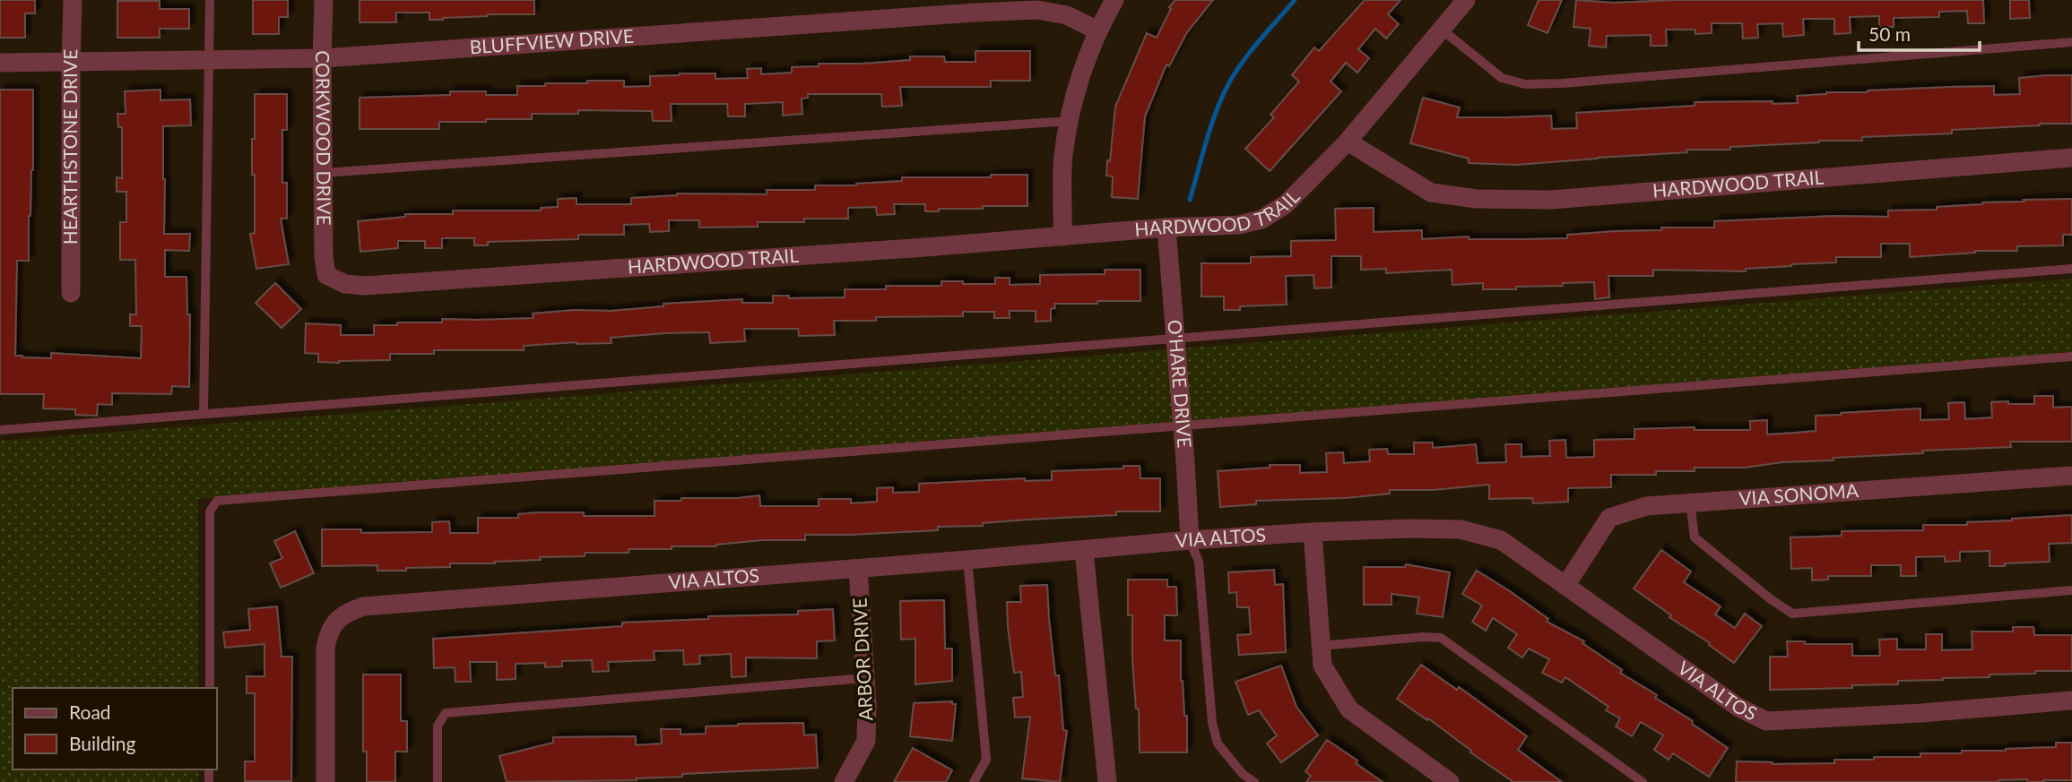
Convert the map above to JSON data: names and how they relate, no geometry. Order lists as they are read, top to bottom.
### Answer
{
  "streets": {
    "street": [
      "BLUFFVIEW DRIVE",
      "CORKWOOD DRIVE",
      "HEARTHSTONE DRIVE",
      "HARDWOOD TRAIL",
      "O'HARE DRIVE",
      "VIA SONOMA",
      "VIA ALTOS",
      "ARBOR DRIVE"
    ]
  },
  "crossings": [
    ["BLUFFVIEW DRIVE", "CORKWOOD DRIVE"],
    ["BLUFFVIEW DRIVE", "HEARTHSTONE DRIVE"],
    ["CORKWOOD DRIVE", "HARDWOOD TRAIL"],
    ["HARDWOOD TRAIL", "O'HARE DRIVE"],
    ["O'HARE DRIVE", "VIA ALTOS"],
    ["VIA SONOMA", "VIA ALTOS"],
    ["VIA ALTOS", "ARBOR DRIVE"]
  ],
  "legend": ["Road", "Building"],
  "scale_bar": "50 m"
}
